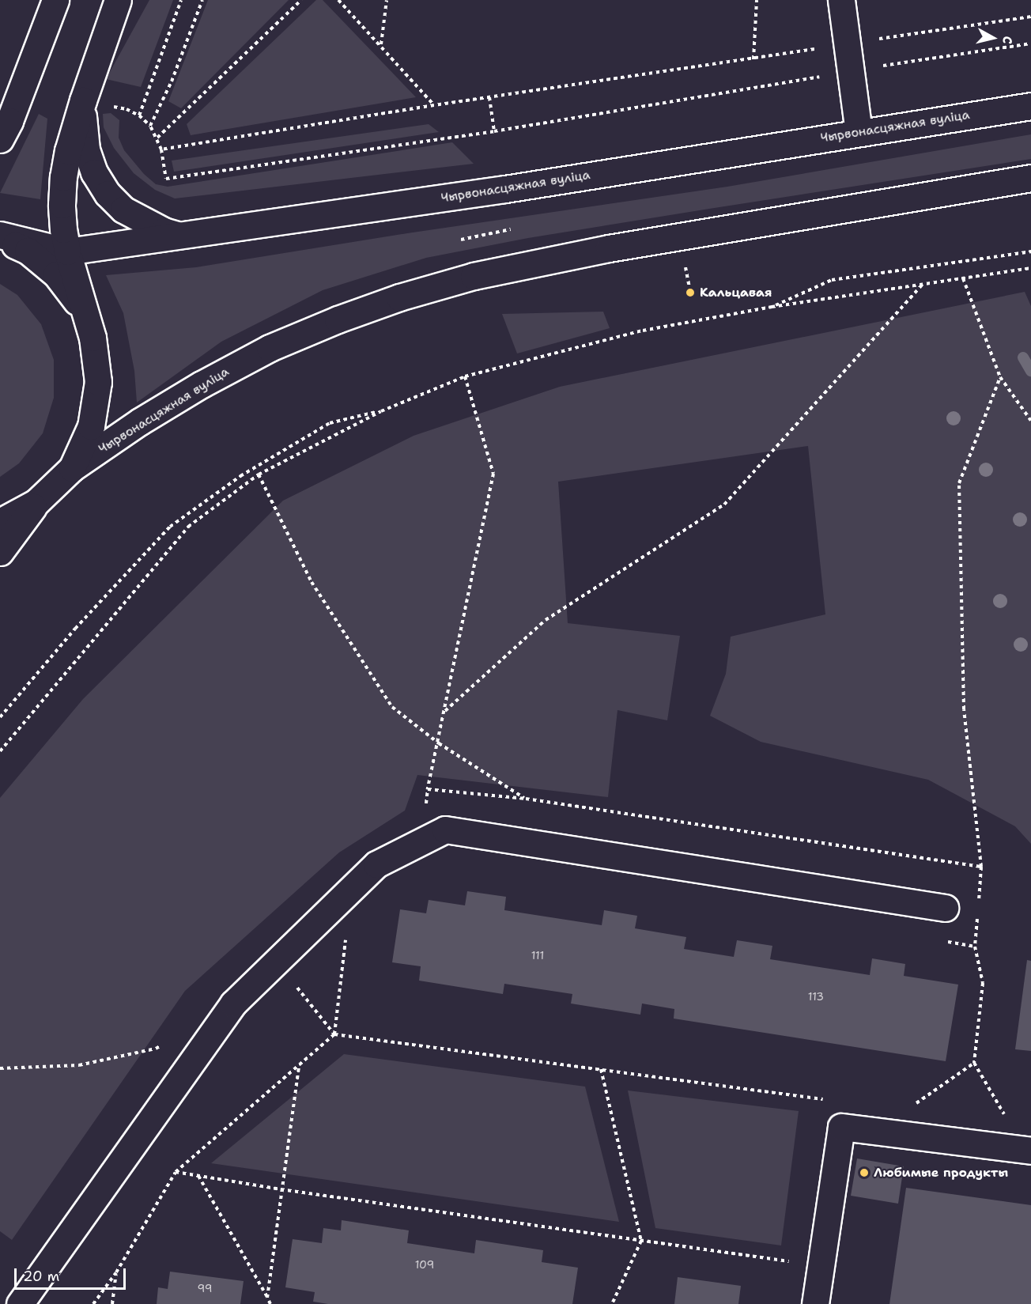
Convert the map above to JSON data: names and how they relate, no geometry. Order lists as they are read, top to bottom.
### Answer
{
  "streets": {
    "main road": ["Чырвонасцяжная вуліца"]
  },
  "places": ["Кальцавая", "Любимые продукты"],
  "house_numbers": [
    "111",
    "113",
    "109",
    "99"
  ],
  "scale_bar": "20 m",
  "north": "right"
}
